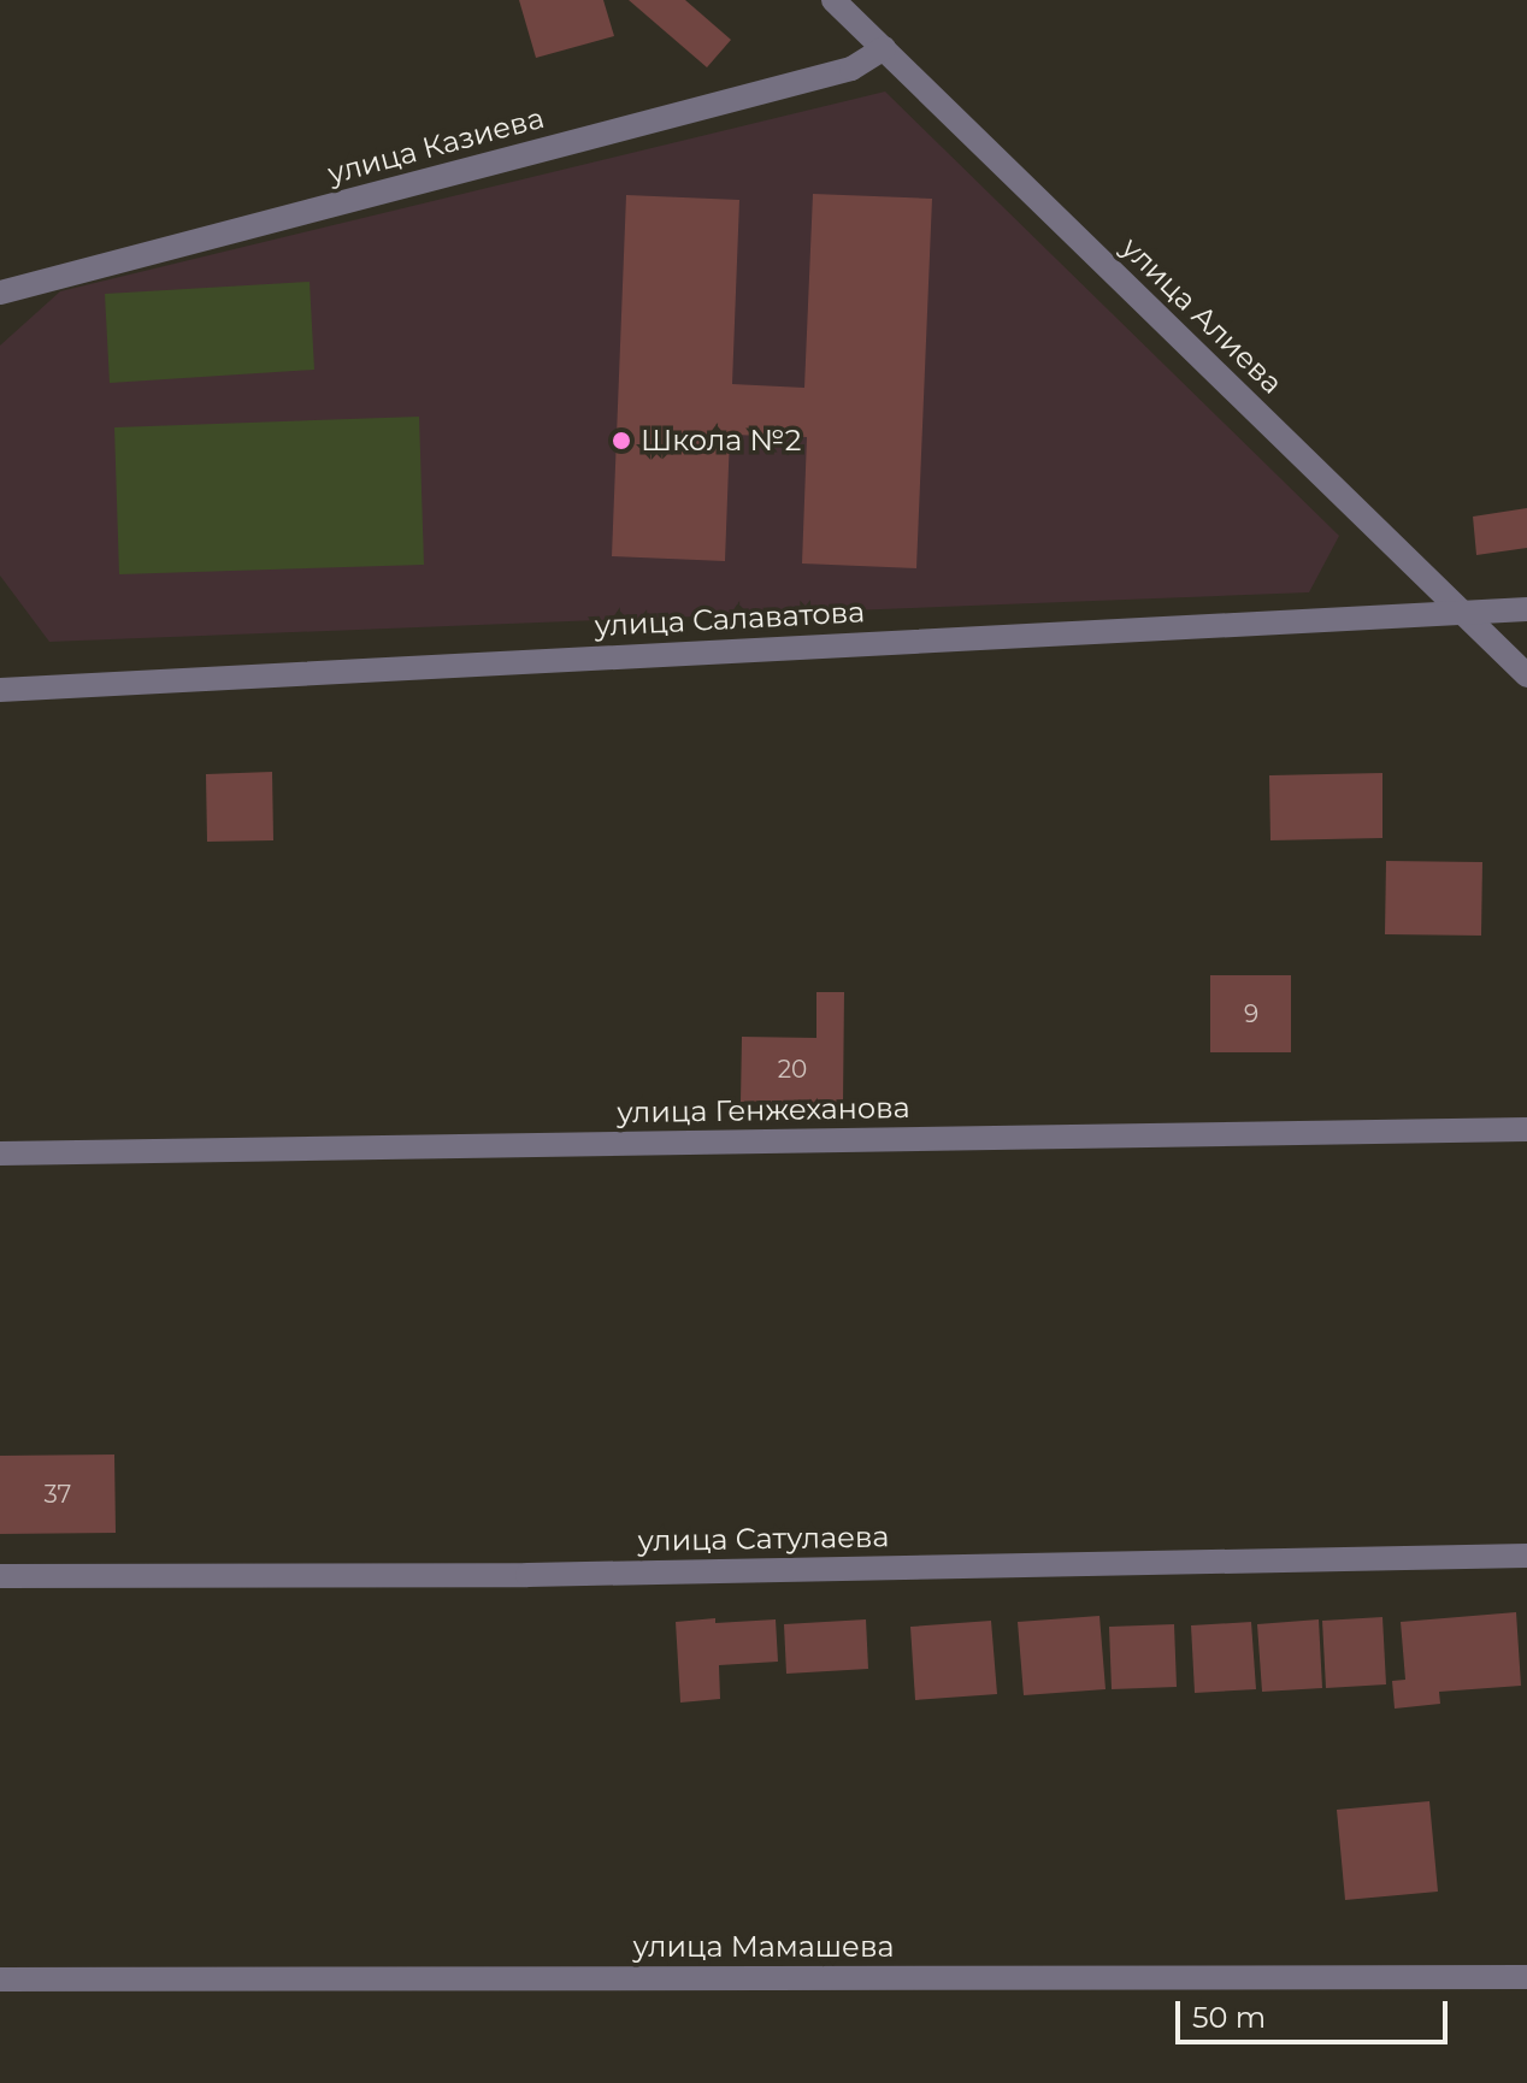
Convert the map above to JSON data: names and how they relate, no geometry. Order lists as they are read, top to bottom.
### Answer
{
  "streets": {
    "street": [
      "улица Казиева",
      "улица Алиева",
      "улица Салаватова",
      "улица Генжеханова",
      "улица Сатулаева",
      "улица Мамашева"
    ]
  },
  "crossings": [
    ["улица Казиева", "улица Алиева"],
    ["улица Алиева", "улица Салаватова"]
  ],
  "places": ["Школа №2"],
  "house_numbers": ["9", "20", "37"],
  "scale_bar": "50 m"
}
